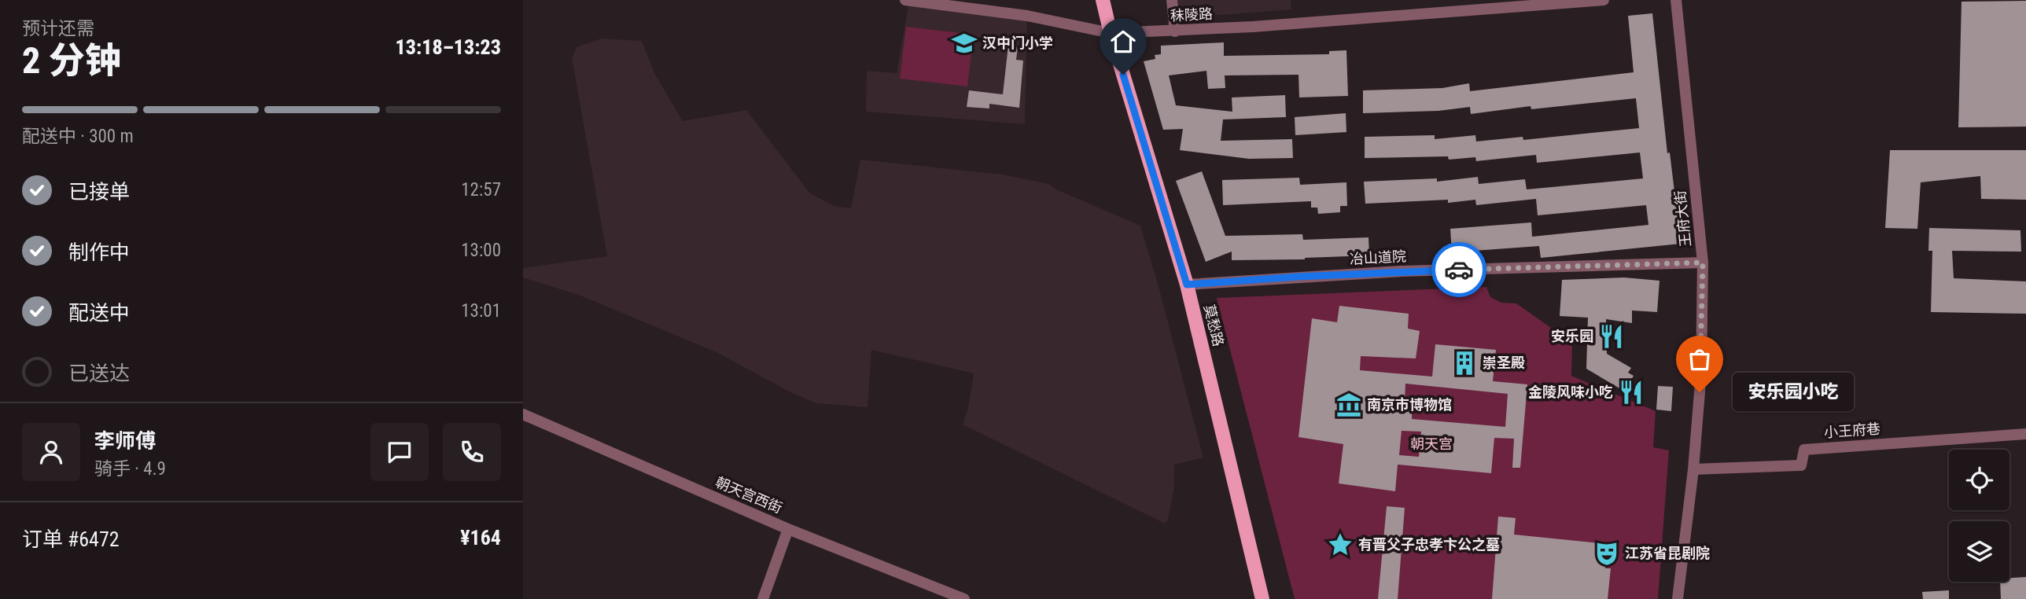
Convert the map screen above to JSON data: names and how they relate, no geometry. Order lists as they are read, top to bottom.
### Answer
{
  "streets": {
    "main road": ["莫愁路"],
    "street": [
      "秣陵路",
      "王府大街",
      "冶山道院",
      "小王府巷",
      "朝天宫西街"
    ]
  },
  "crossings": [
    ["秣陵路", "莫愁路"],
    ["王府大街", "冶山道院"],
    ["王府大街", "小王府巷"],
    ["冶山道院", "莫愁路"]
  ],
  "parks": ["朝天宫"],
  "places": {
    "school or university": ["汉中门小学"],
    "restaurant": ["安乐园", "金陵风味小吃"],
    "building": ["崇圣殿"],
    "other": ["安乐园小吃"],
    "museum": ["南京市博物馆"],
    "place": ["有晋父子忠孝卞公之墓"],
    "theatre": ["江苏省昆剧院"]
  },
  "page": {
    "heading": ["2 分钟", "预计还需", "13:18–13:23"],
    "panel": [
      "李师傅",
      "骑手 · 4.9",
      "订单 #6472",
      "¥164"
    ],
    "bar": "配送中 · 300 m",
    "list": [
      ["已接单", "12:57"],
      ["制作中", "13:00"],
      ["配送中", "13:01"],
      "已送达"
    ],
    "bubble": "安乐园小吃"
  }
}
